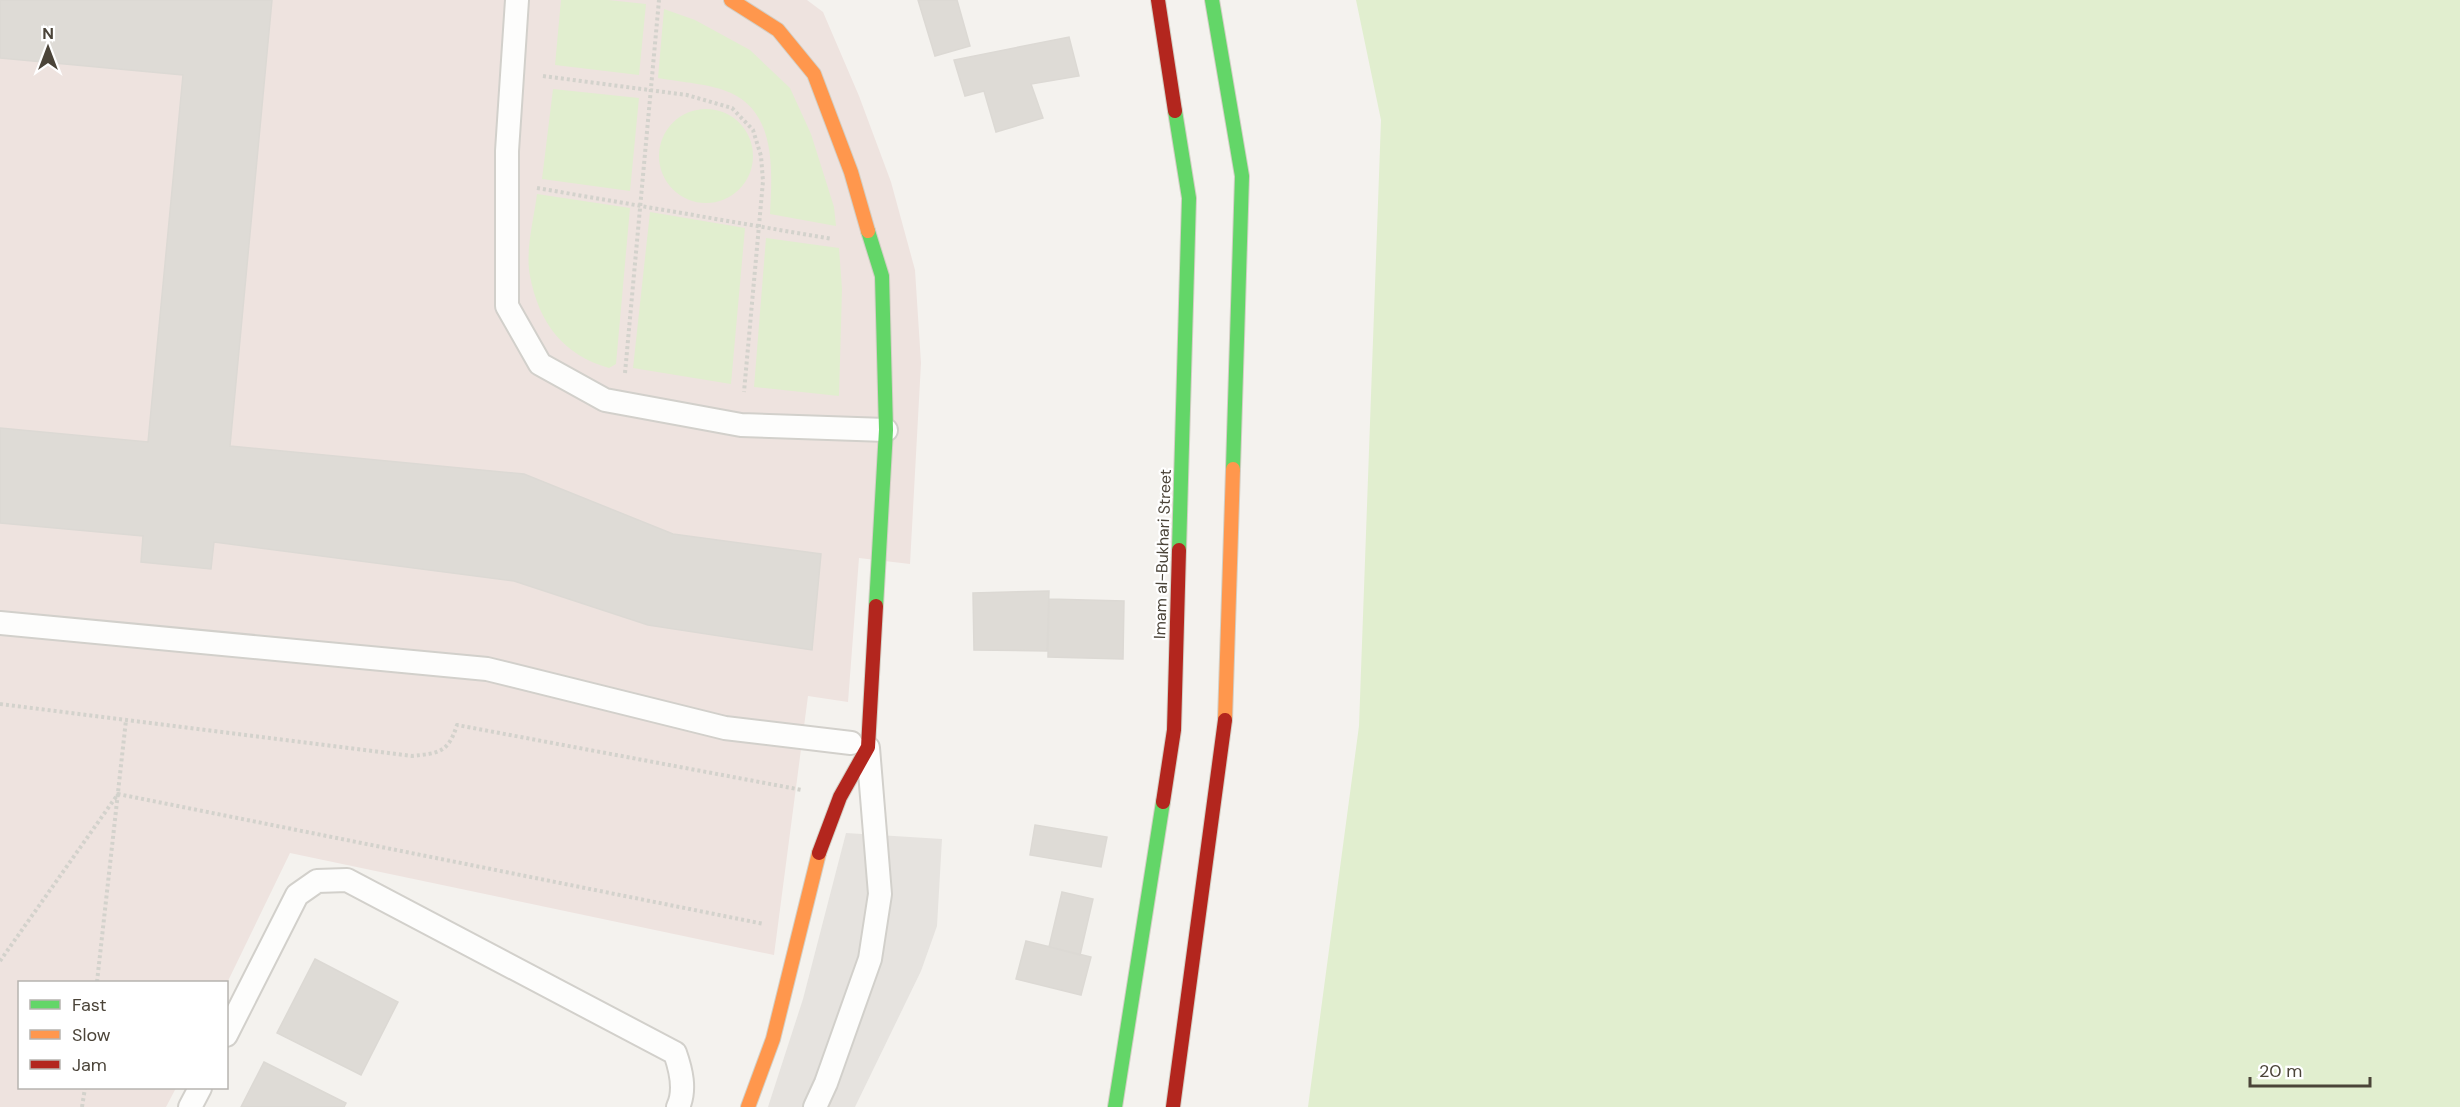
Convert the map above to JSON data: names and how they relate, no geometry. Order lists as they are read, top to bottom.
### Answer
{
  "streets": {
    "main road": ["Imam al-Bukhari Street"]
  },
  "legend": ["Fast", "Slow", "Jam"],
  "scale_bar": "20 m",
  "north": "top"
}
